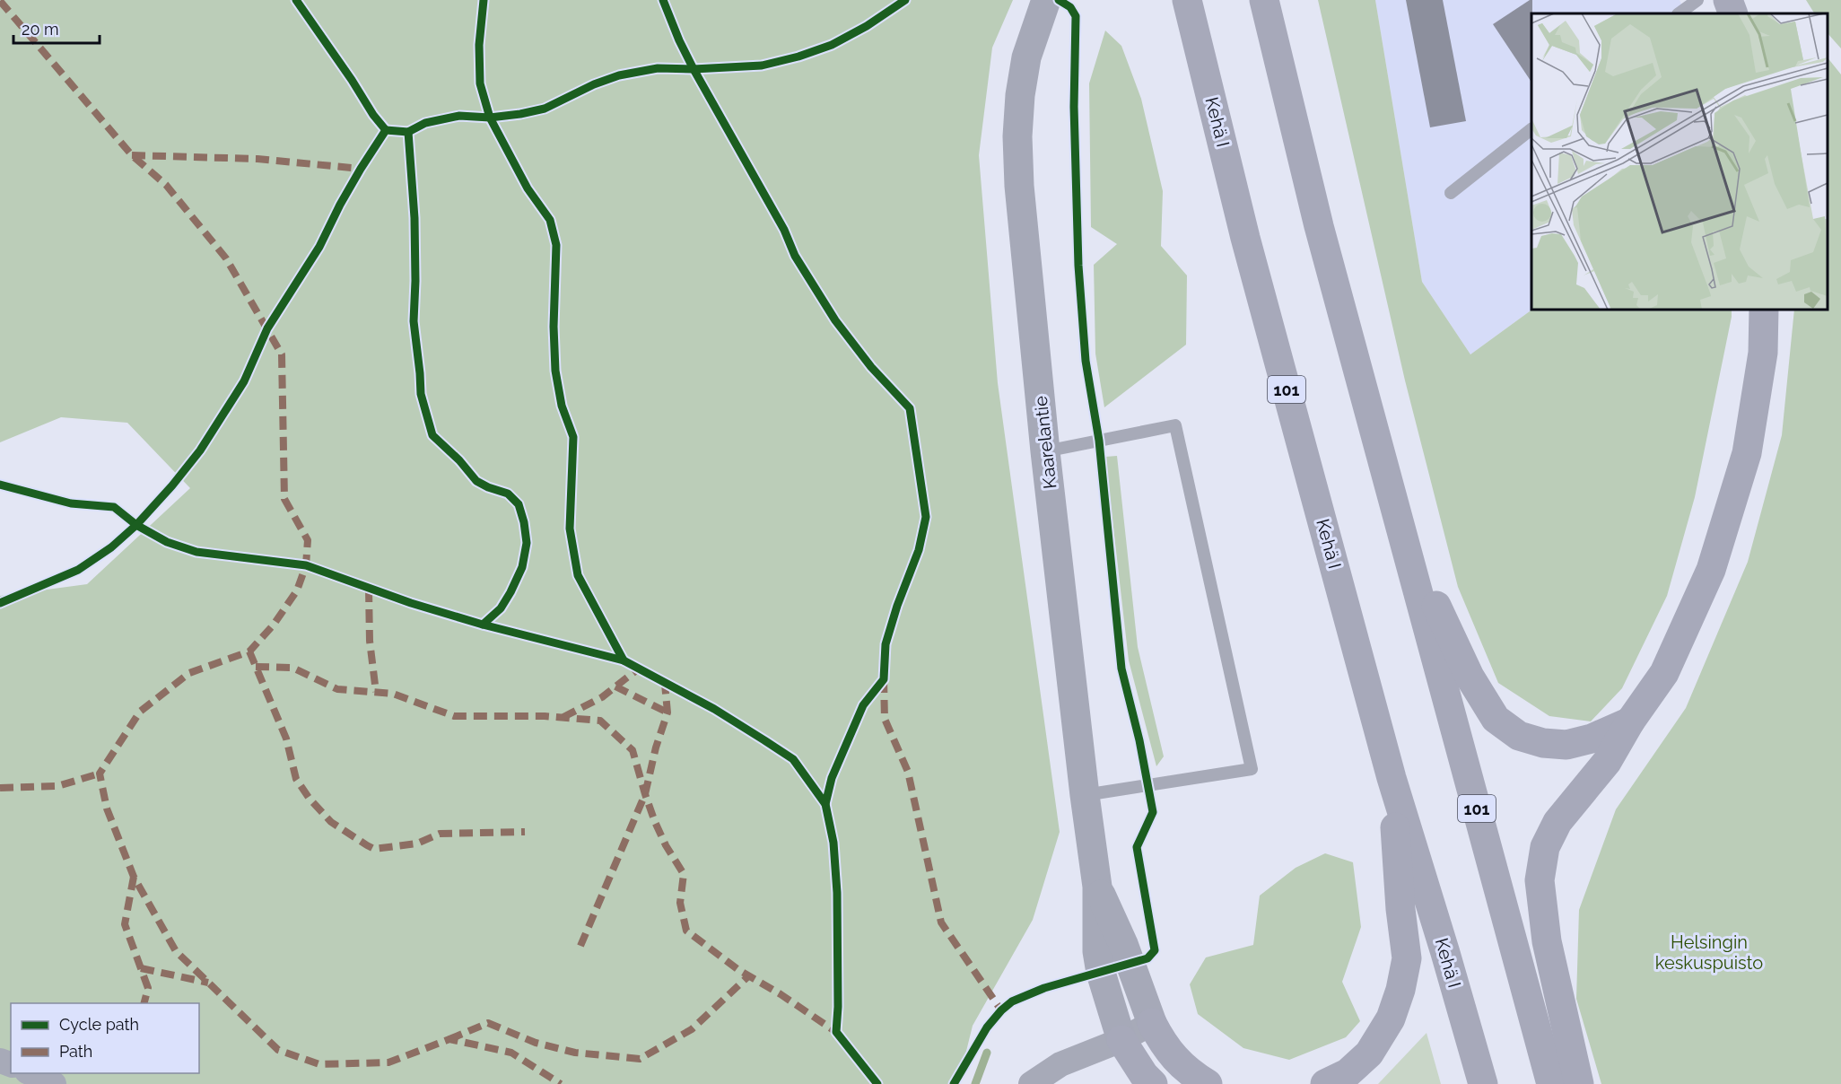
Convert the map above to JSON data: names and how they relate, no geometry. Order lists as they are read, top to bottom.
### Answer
{
  "streets": {
    "highway": ["Kehä I", "101"],
    "main road": ["Kaarelantie"]
  },
  "parks": ["Helsingin keskuspuisto"],
  "legend": ["Cycle path", "Path"],
  "scale_bar": "20 m"
}
